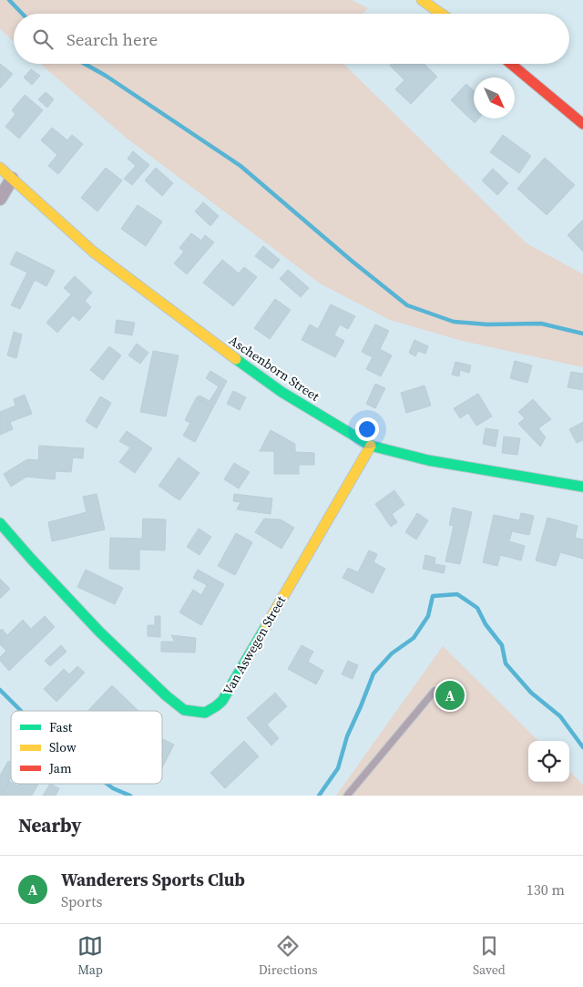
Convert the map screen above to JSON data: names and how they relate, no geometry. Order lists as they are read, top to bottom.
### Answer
{
  "streets": {
    "street": ["Aschenborn Street", "Van Aswegen Street"]
  },
  "crossings": [
    ["Aschenborn Street", "Van Aswegen Street"]
  ],
  "legend": ["Fast", "Slow", "Jam"],
  "north": "bottom right",
  "page": {
    "search": "Search here",
    "pins": "A",
    "heading": "Nearby",
    "list": [
      {
        "mark": "A",
        "name": "Wanderers Sports Club",
        "note": "Sports",
        "value": "130 m"
      }
    ],
    "nav": ["Map", "Directions", "Saved"]
  }
}
